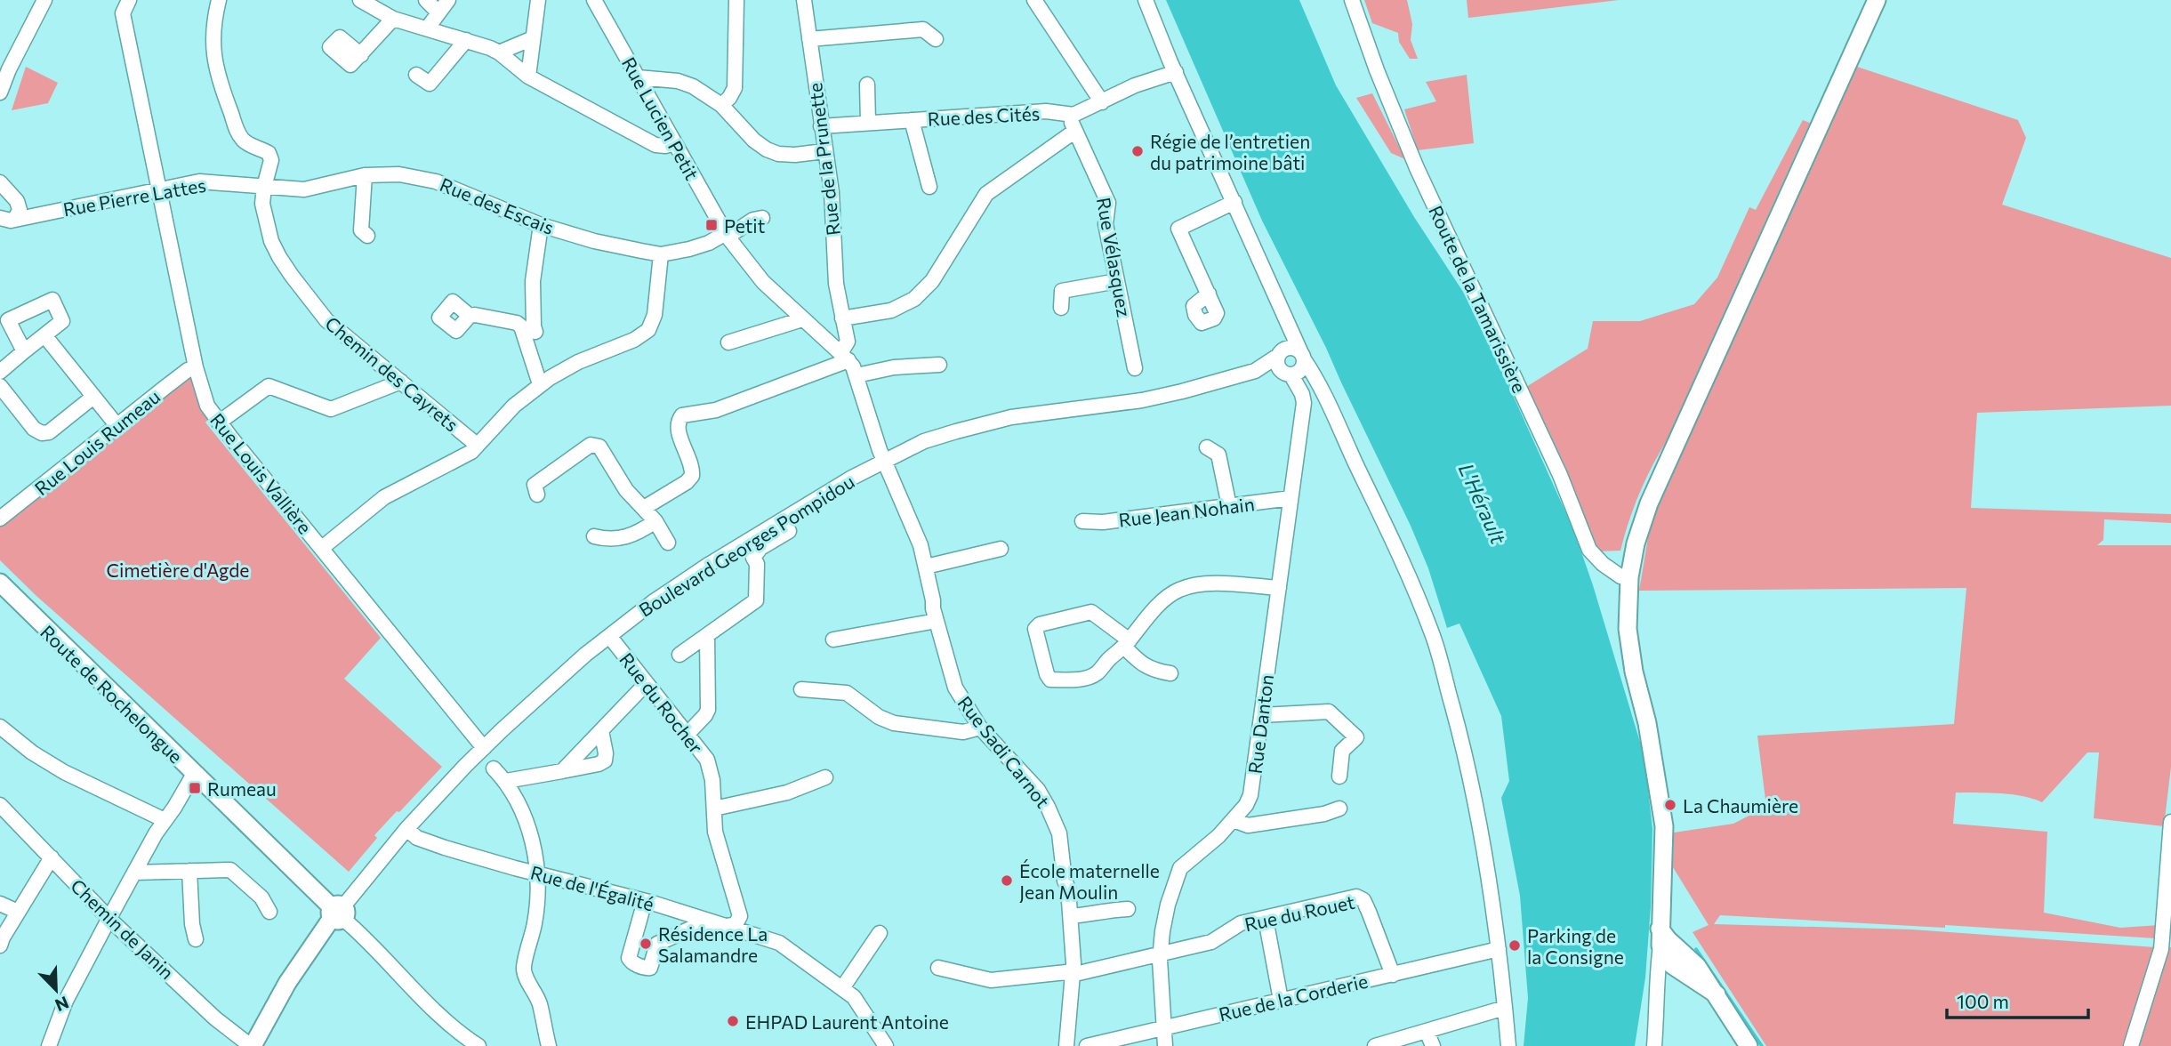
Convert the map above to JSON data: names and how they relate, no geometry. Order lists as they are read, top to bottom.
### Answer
{
  "streets": {
    "main road": ["Boulevard Georges Pompidou", "Route de Rochelongue"],
    "street": [
      "Rue des Cités",
      "Rue Lucien Petit",
      "Rue de la Prunette",
      "Rue Pierre Lattes",
      "Rue des Escais",
      "Rue Vélasquez",
      "Route de la Tamarissière",
      "Chemin des Cayrets",
      "Rue Louis Rumeau",
      "Rue Louis Vallière",
      "Rue Jean Nohain",
      "Rue du Rocher",
      "Rue Danton",
      "Rue Sadi Carnot",
      "Rue de l'Égalité",
      "Rue du Rouet",
      "Chemin de Janin",
      "Rue de la Corderie"
    ]
  },
  "crossings": [
    ["Rue des Cités", "Rue de la Prunette"],
    ["Rue des Cités", "Rue Vélasquez"],
    ["Rue Lucien Petit", "Rue de la Prunette"],
    ["Rue Lucien Petit", "Rue des Escais"],
    ["Rue Lucien Petit", "Rue Sadi Carnot"],
    ["Rue de la Prunette", "Rue Sadi Carnot"],
    ["Rue Pierre Lattes", "Rue des Escais"],
    ["Rue Pierre Lattes", "Chemin des Cayrets"],
    ["Rue Pierre Lattes", "Rue Louis Vallière"],
    ["Rue des Escais", "Chemin des Cayrets"],
    ["Rue Louis Rumeau", "Rue Louis Vallière"],
    ["Rue Louis Vallière", "Boulevard Georges Pompidou"],
    ["Rue Jean Nohain", "Rue Danton"],
    ["Boulevard Georges Pompidou", "Route de Rochelongue"],
    ["Boulevard Georges Pompidou", "Rue du Rocher"],
    ["Boulevard Georges Pompidou", "Rue Danton"],
    ["Boulevard Georges Pompidou", "Rue Sadi Carnot"],
    ["Boulevard Georges Pompidou", "Rue de l'Égalité"],
    ["Boulevard Georges Pompidou", "Chemin de Janin"],
    ["Rue du Rocher", "Rue de l'Égalité"],
    ["Rue Danton", "Rue du Rouet"],
    ["Rue Danton", "Rue de la Corderie"],
    ["Rue Sadi Carnot", "Rue du Rouet"],
    ["Rue du Rouet", "Rue de la Corderie"]
  ],
  "water": ["L'Hérault"],
  "parks": ["Cimetière d'Agde"],
  "places": {
    "other": [
      "Régie de l’entretien du patrimoine bâti",
      "La Chaumière",
      "École maternelle Jean Moulin",
      "Résidence La Salamandre",
      "Parking de la Consigne",
      "EHPAD Laurent Antoine"
    ],
    "transit": ["Petit", "Rumeau"]
  },
  "scale_bar": "100 m",
  "north": "bottom right"
}
